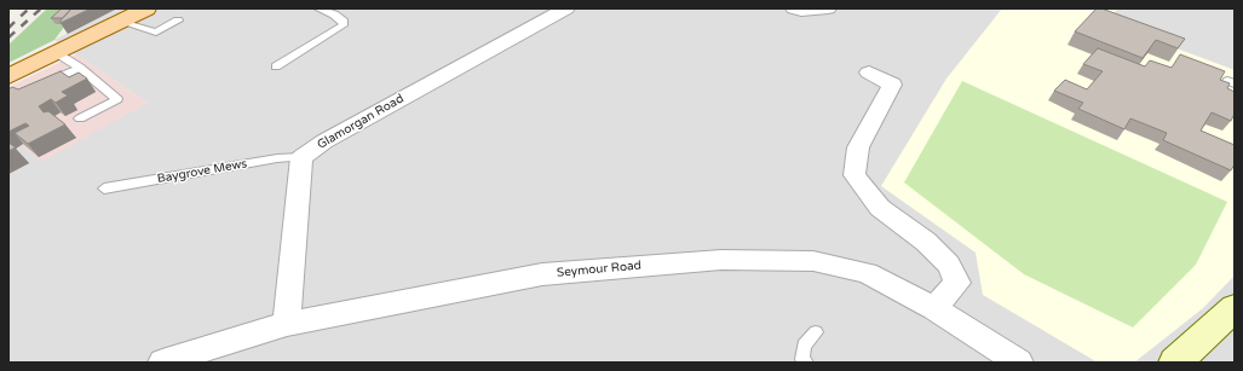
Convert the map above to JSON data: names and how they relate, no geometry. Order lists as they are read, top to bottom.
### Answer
{
  "streets": {
    "street": ["Glamorgan Road", "Seymour Road"],
    "lane": ["Baygrove Mews"]
  },
  "crossings": [
    ["Glamorgan Road", "Baygrove Mews"]
  ]
}
